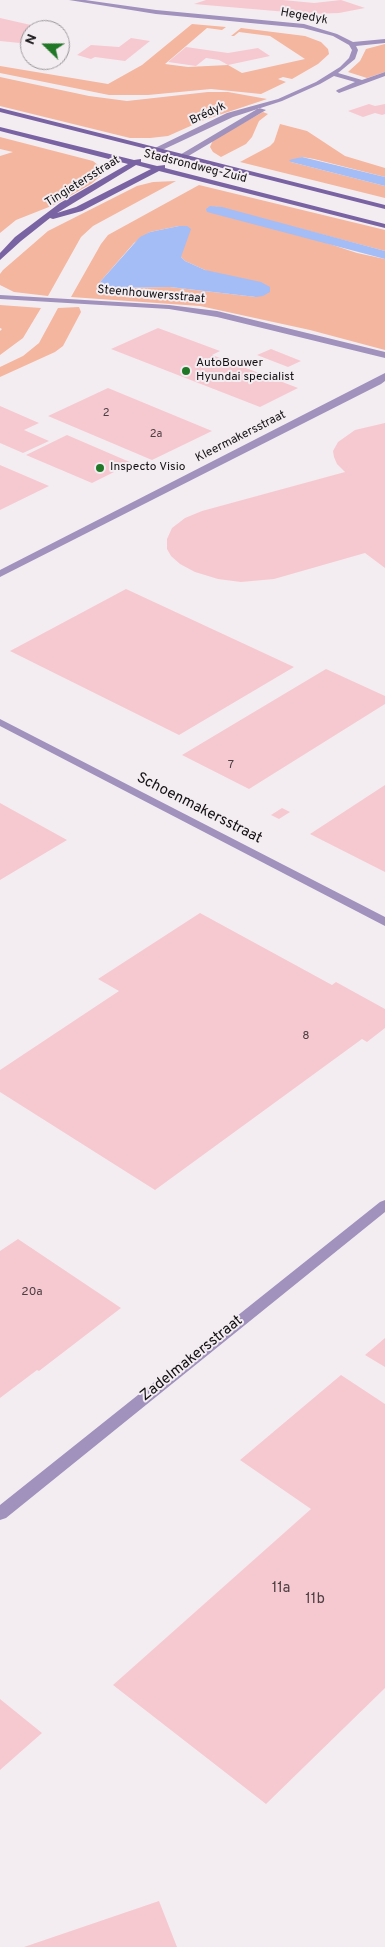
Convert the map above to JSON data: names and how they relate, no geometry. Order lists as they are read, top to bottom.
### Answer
{
  "streets": {
    "main road": ["Stadsrondweg-Zuid", "Tingietersstraat"],
    "street": [
      "Hegedyk",
      "Brédyk",
      "Steenhouwersstraat",
      "Kleermakersstraat",
      "Schoenmakersstraat",
      "Zadelmakersstraat"
    ]
  },
  "crossings": [
    ["Hegedyk", "Brédyk"],
    ["Brédyk", "Stadsrondweg-Zuid"],
    ["Stadsrondweg-Zuid", "Tingietersstraat"]
  ],
  "places": ["AutoBouwer Hyundai specialist", "Inspecto Visio"],
  "house_numbers": [
    "2",
    "2a",
    "7",
    "8",
    "20a",
    "11a",
    "11b"
  ],
  "north": "left"
}
